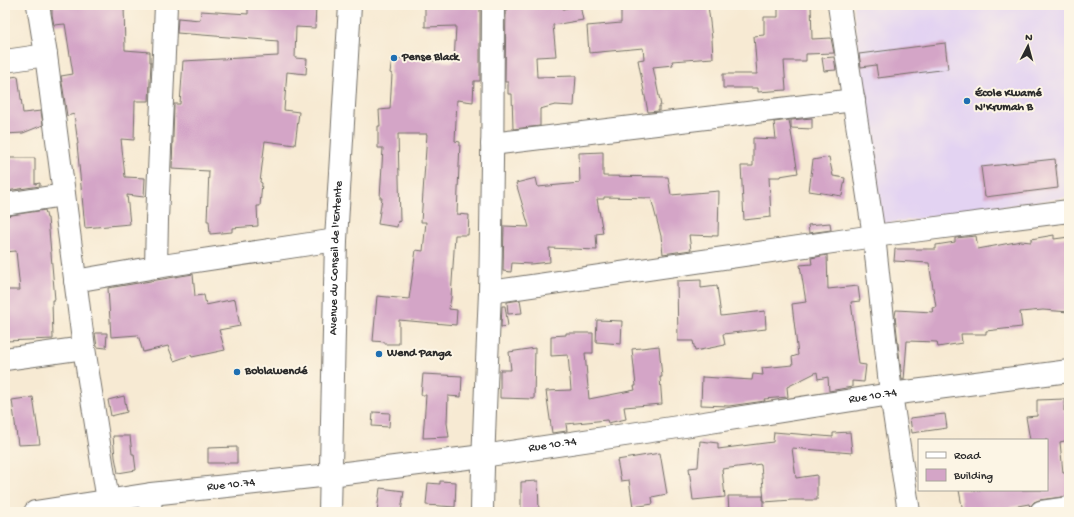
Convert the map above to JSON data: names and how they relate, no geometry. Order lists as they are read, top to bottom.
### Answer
{
  "streets": {
    "street": ["Avenue du Conseil de l'Entente", "Rue 10.74"]
  },
  "crossings": [
    ["Avenue du Conseil de l'Entente", "Rue 10.74"]
  ],
  "places": [
    "Pense Black",
    "École Kwamé N'Krumah B",
    "Wend Panga",
    "Boblawendé"
  ],
  "legend": ["Road", "Building"],
  "north": "top"
}
